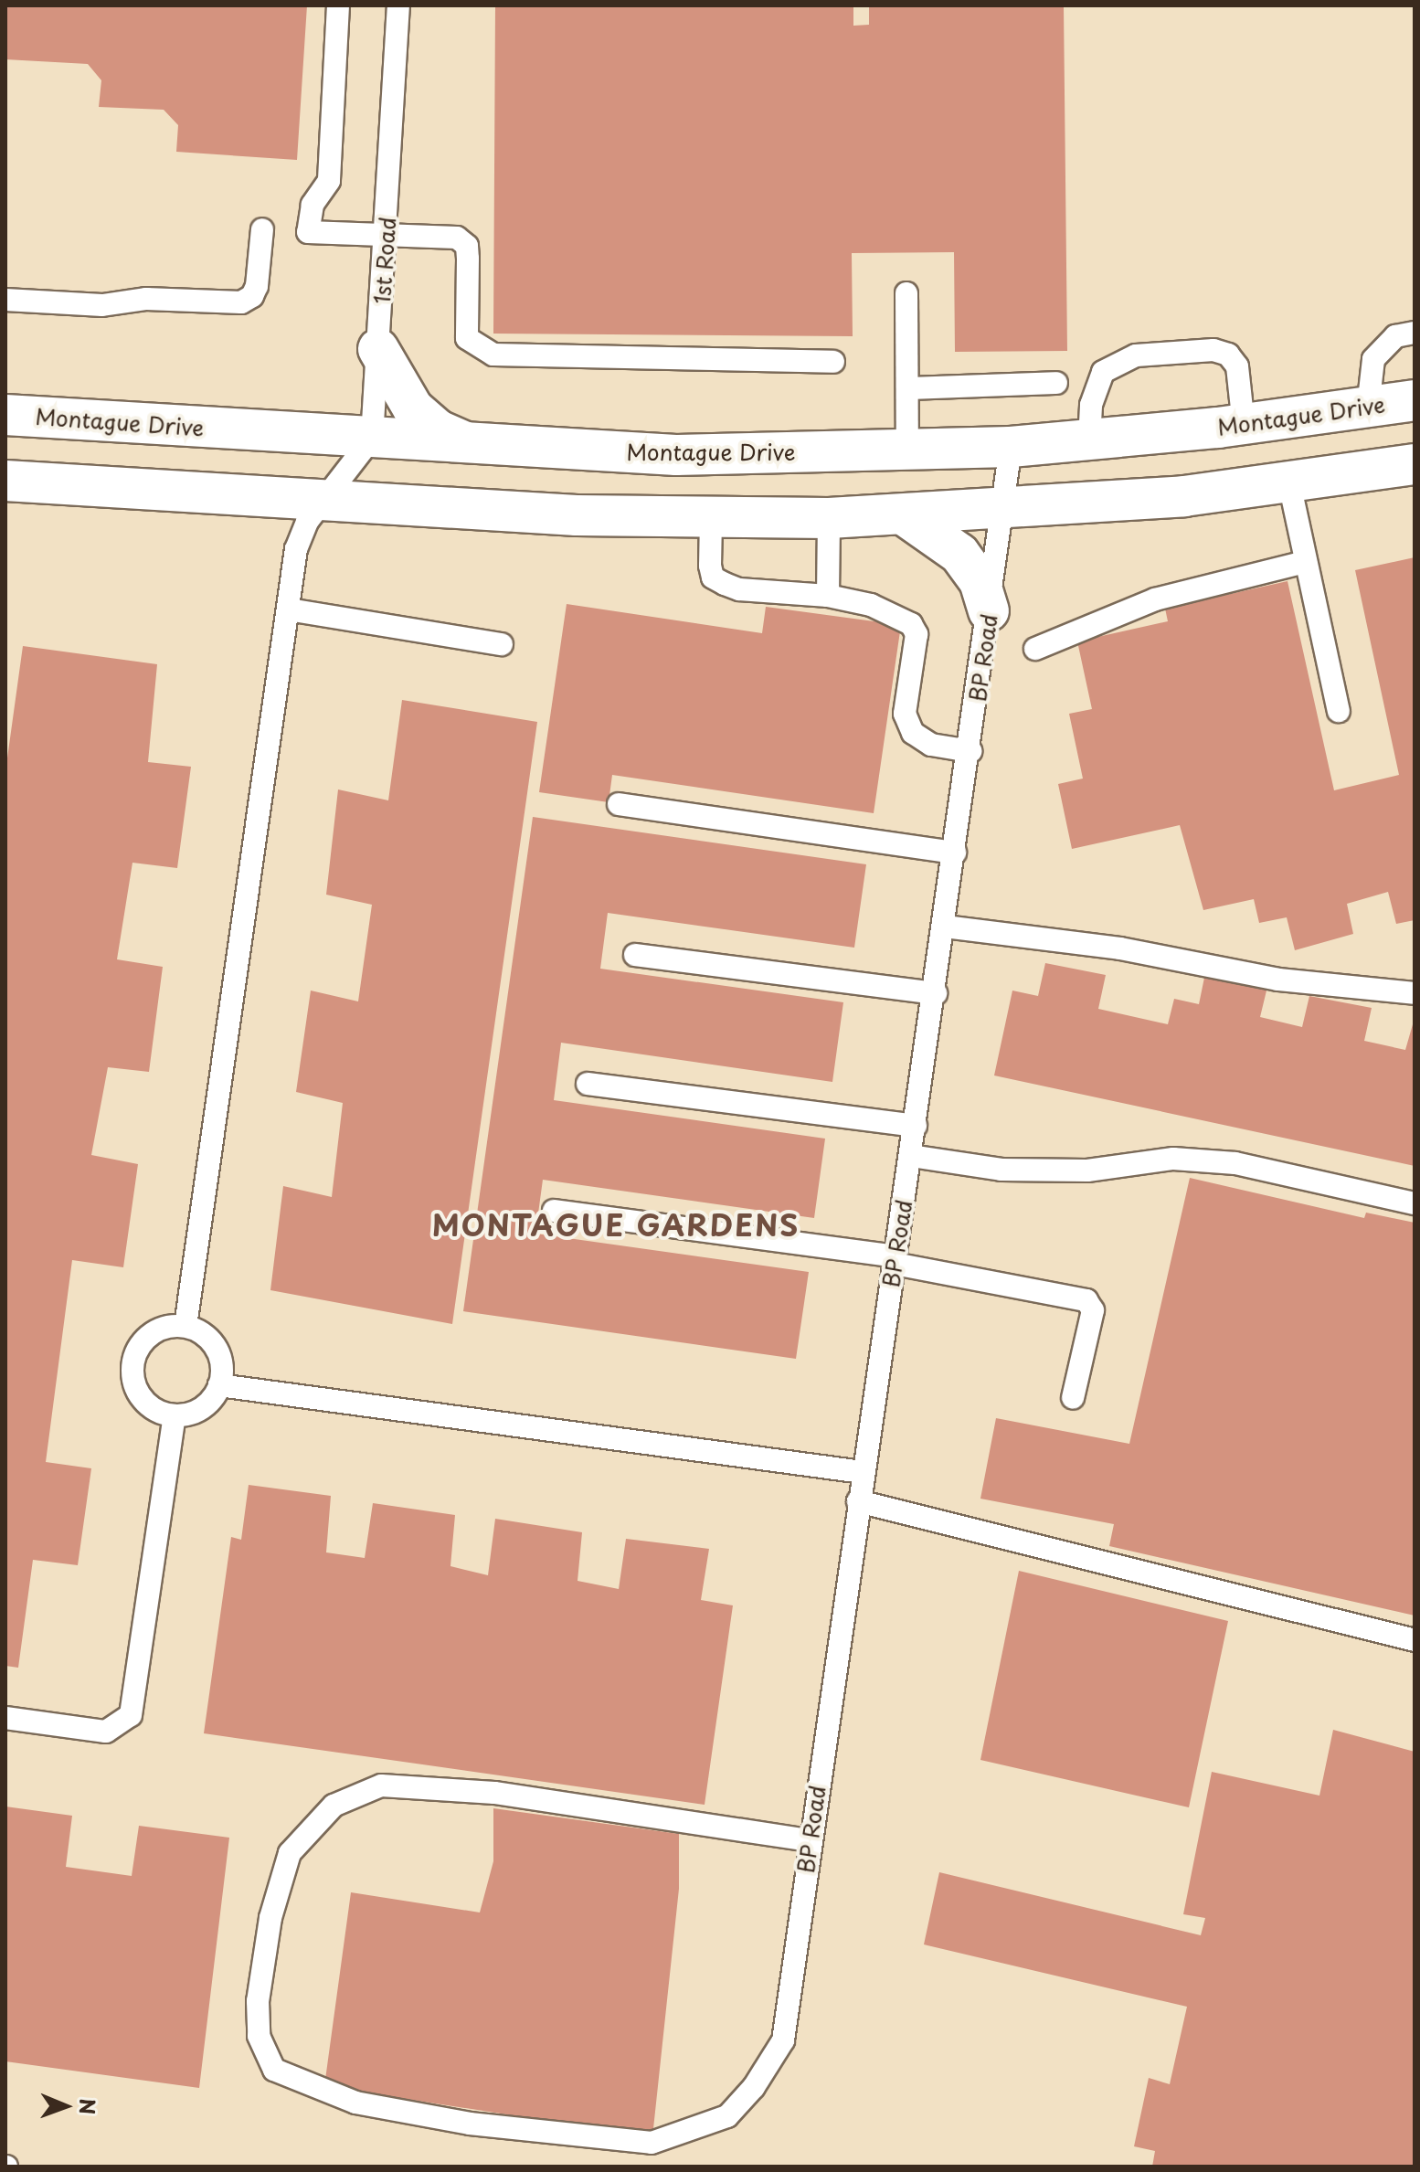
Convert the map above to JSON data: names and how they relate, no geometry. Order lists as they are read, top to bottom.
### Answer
{
  "streets": {
    "main road": ["Montague Drive"],
    "lane": ["1st Road", "BP Road"]
  },
  "crossings": [
    ["1st Road", "Montague Drive"],
    ["Montague Drive", "BP Road"]
  ],
  "districts": ["MONTAGUE GARDENS"],
  "north": "right"
}
